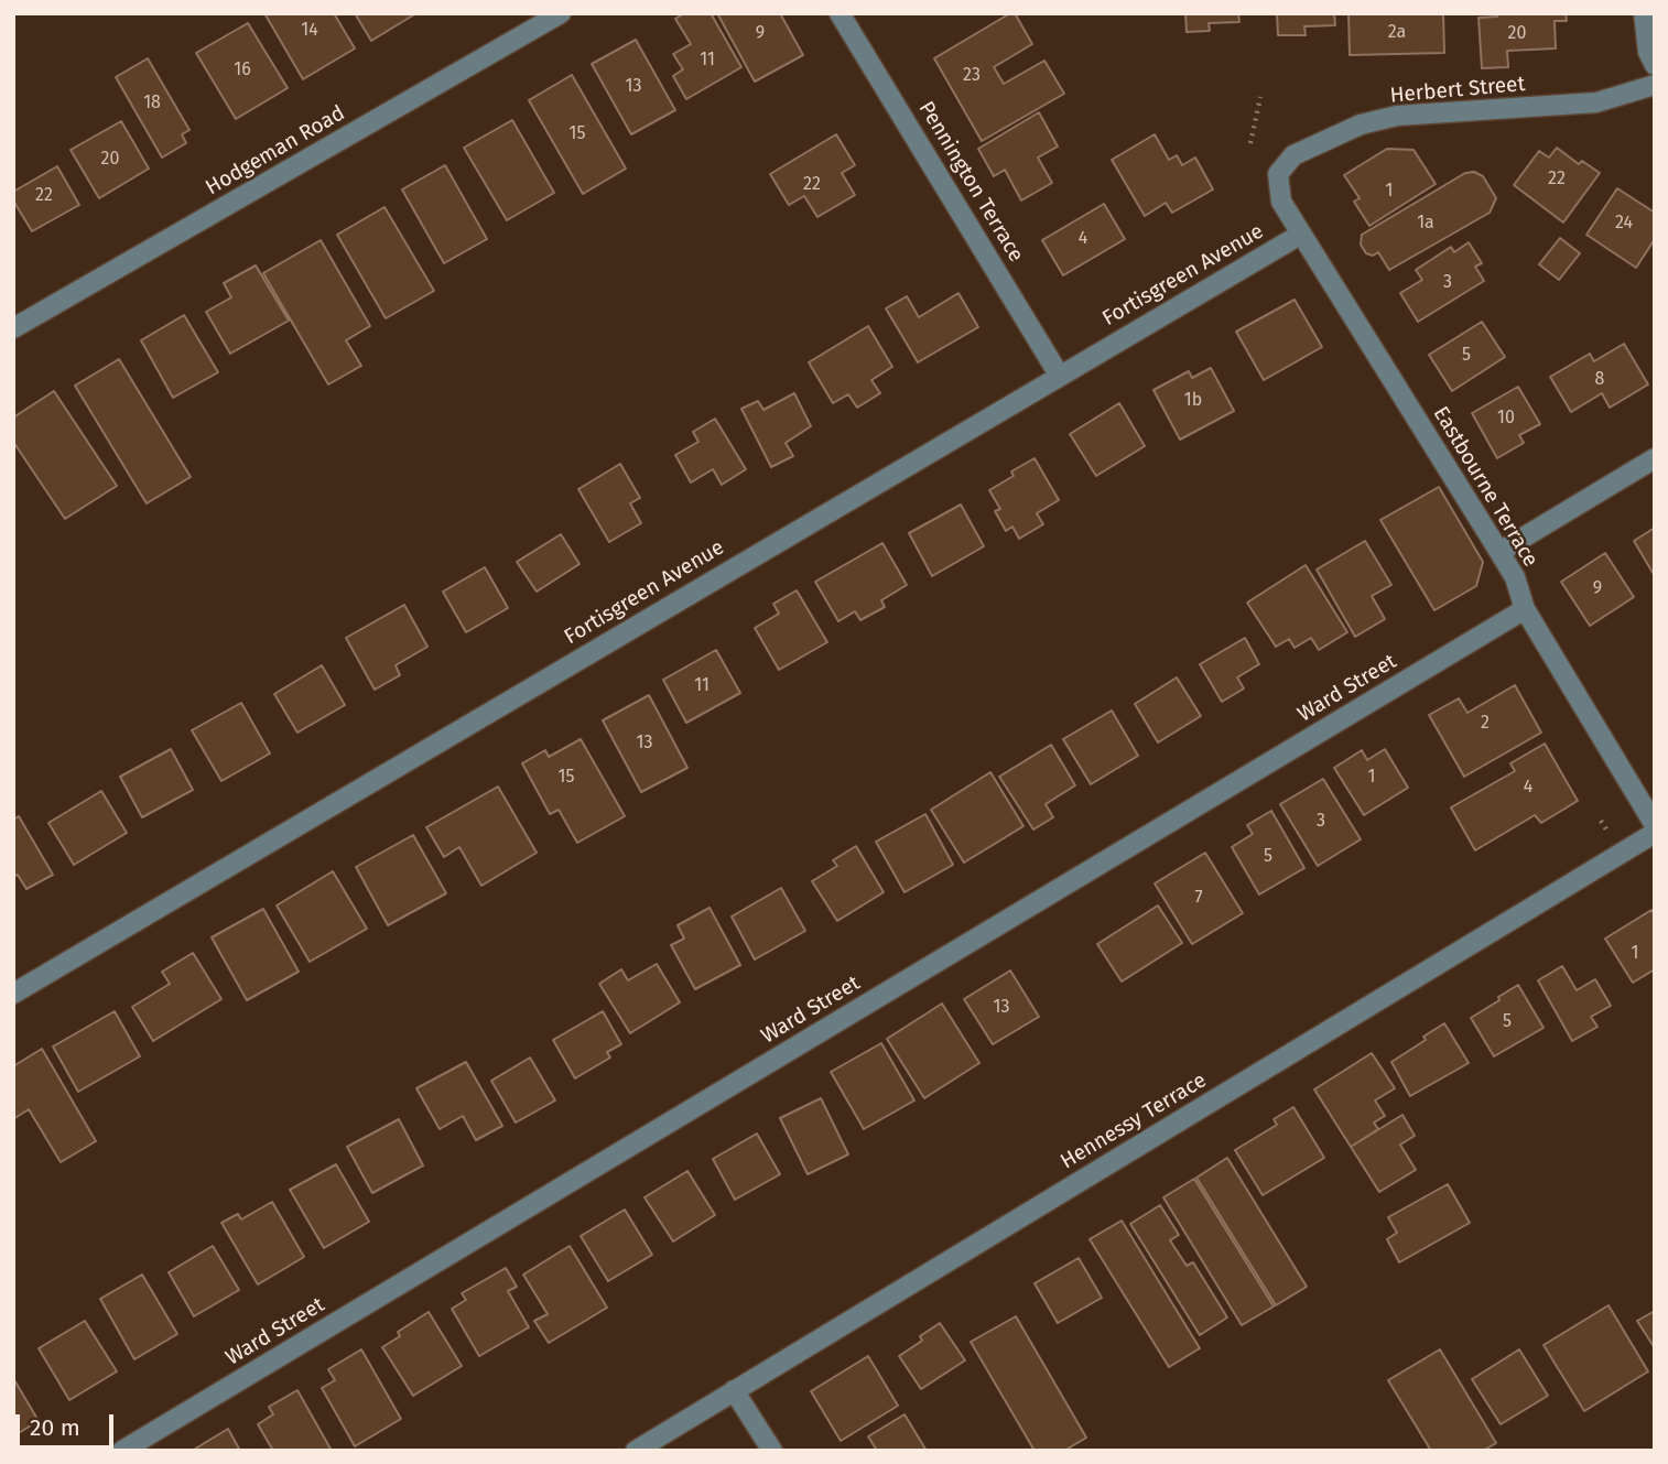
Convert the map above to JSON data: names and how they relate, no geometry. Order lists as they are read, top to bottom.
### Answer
{
  "streets": {
    "street": [
      "Herbert Street",
      "Hodgeman Road",
      "Pennington Terrace",
      "Fortisgreen Avenue",
      "Eastbourne Terrace",
      "Ward Street",
      "Hennessy Terrace"
    ]
  },
  "crossings": [
    ["Herbert Street", "Eastbourne Terrace"],
    ["Pennington Terrace", "Fortisgreen Avenue"],
    ["Fortisgreen Avenue", "Eastbourne Terrace"],
    ["Eastbourne Terrace", "Ward Street"]
  ],
  "house_numbers": [
    "14",
    "2a",
    "9",
    "20",
    "11",
    "16",
    "23",
    "13",
    "18",
    "15",
    "20",
    "22",
    "22",
    "1",
    "22",
    "1a",
    "24",
    "4",
    "3",
    "5",
    "8",
    "1b",
    "10",
    "9",
    "11",
    "2",
    "13",
    "15",
    "1",
    "4",
    "3",
    "5",
    "7",
    "1",
    "13",
    "5"
  ],
  "scale_bar": "20 m"
}
